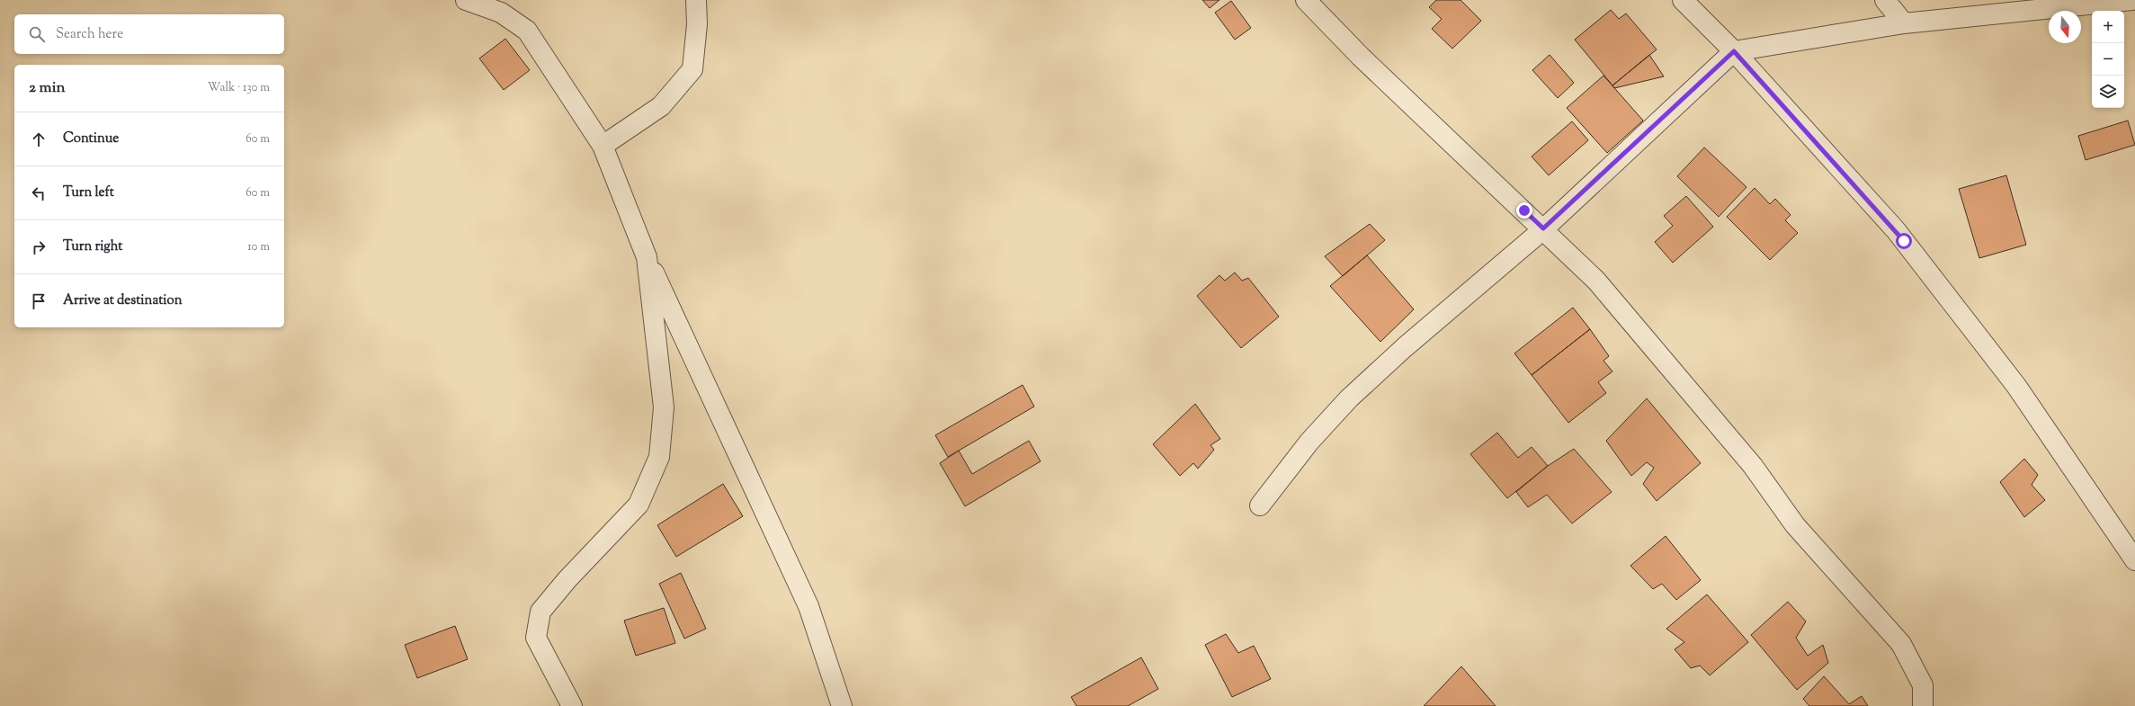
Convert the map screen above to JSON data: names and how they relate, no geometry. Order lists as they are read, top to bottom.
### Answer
{
  "north": "bottom",
  "page": {
    "map_buttons": ["+", "−"],
    "search": "Search here",
    "heading": ["2 min", "Walk · 130 m"],
    "list": [
      ["Continue", "60 m"],
      ["Turn left", "60 m"],
      ["Turn right", "10 m"],
      "Arrive at destination"
    ]
  }
}
